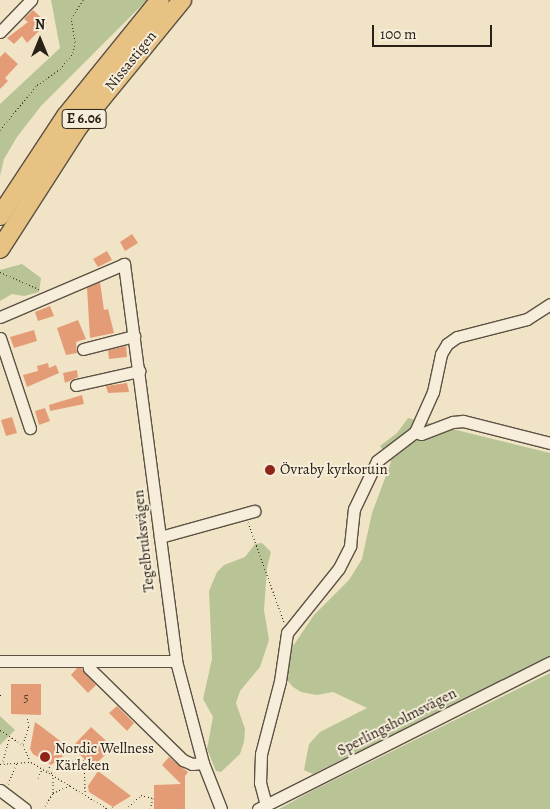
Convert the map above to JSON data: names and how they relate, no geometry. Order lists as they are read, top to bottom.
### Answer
{
  "streets": {
    "highway": ["Nissastigen", "E 6.06"],
    "street": ["Tegelbruksvägen", "Sperlingsholmsvägen"]
  },
  "places": ["Övraby kyrkoruin", "Nordic Wellness Kärleken"],
  "house_numbers": ["5"],
  "scale_bar": "100 m",
  "north": "top"
}
